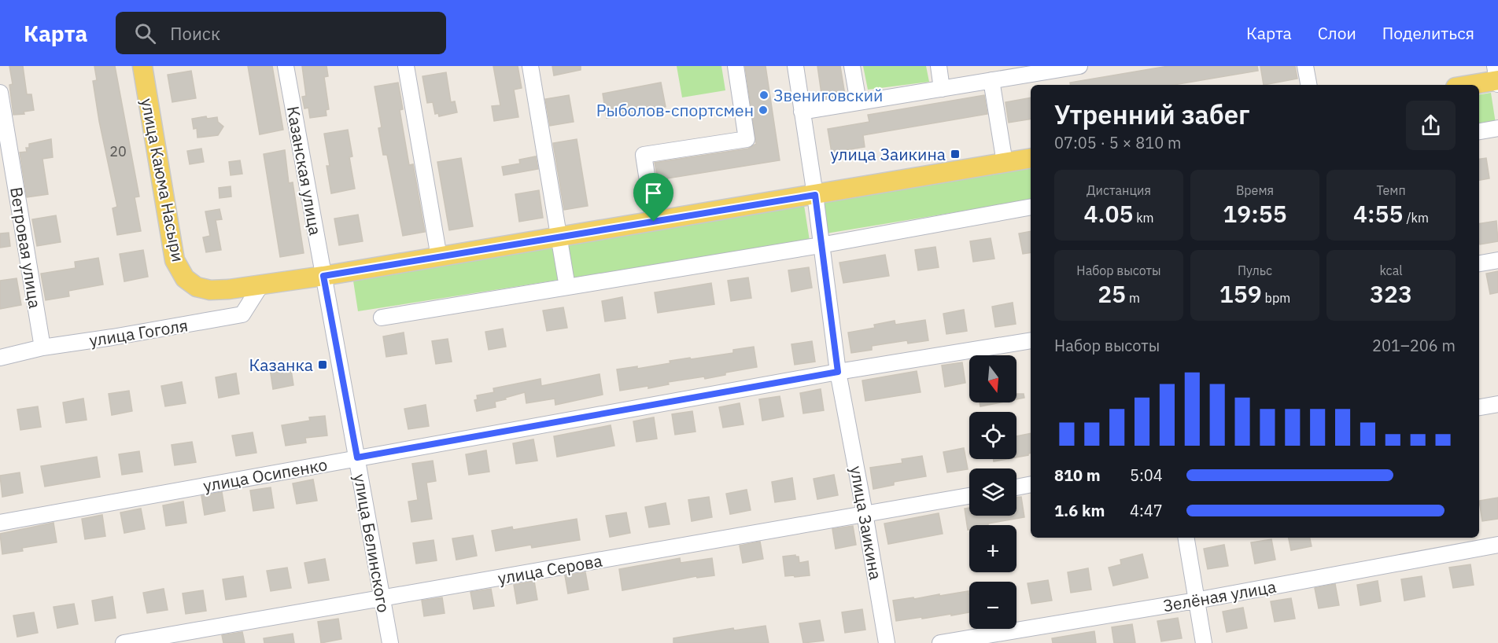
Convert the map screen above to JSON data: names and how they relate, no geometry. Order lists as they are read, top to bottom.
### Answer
{
  "streets": {
    "main road": ["улица Каюма Насыри"],
    "street": [
      "Казанская улица",
      "Ветровая улица",
      "улица Гоголя",
      "улица Осипенко",
      "улица Заикина",
      "улица Белинского",
      "улица Серова",
      "Зелёная улица"
    ]
  },
  "crossings": [
    ["Казанская улица", "улица Белинского"],
    ["улица Каюма Насыри", "улица Гоголя"],
    ["Ветровая улица", "улица Гоголя"],
    ["улица Осипенко", "улица Заикина"],
    ["улица Осипенко", "улица Белинского"],
    ["улица Заикина", "улица Серова"],
    ["улица Белинского", "улица Серова"]
  ],
  "places": {
    "other": ["Звениговский", "Рыболов-спортсмен"],
    "transit": ["улица Заикина", "Казанка"]
  },
  "house_numbers": ["20"],
  "north": "bottom",
  "page": {
    "header": "Карта",
    "search": "Поиск",
    "nav": ["Карта", "Слои", "Поделиться"],
    "heading": ["Утренний забег", "07:05 · 5 × 810 m"],
    "stats": [
      ["Дистанция", "4.05 km"],
      ["Время", "19:55"],
      ["Темп", "4:55 /km"],
      ["Набор высоты", "25 m"],
      ["Пульс", "159 bpm"],
      ["kcal", "323"]
    ],
    "chart": ["Набор высоты", "201–206 m"],
    "map_buttons": ["+", "−"],
    "list": [
      {
        "name": "810 m",
        "note": "5:04"
      },
      {
        "name": "1.6 km",
        "note": "4:47"
      }
    ]
  }
}
